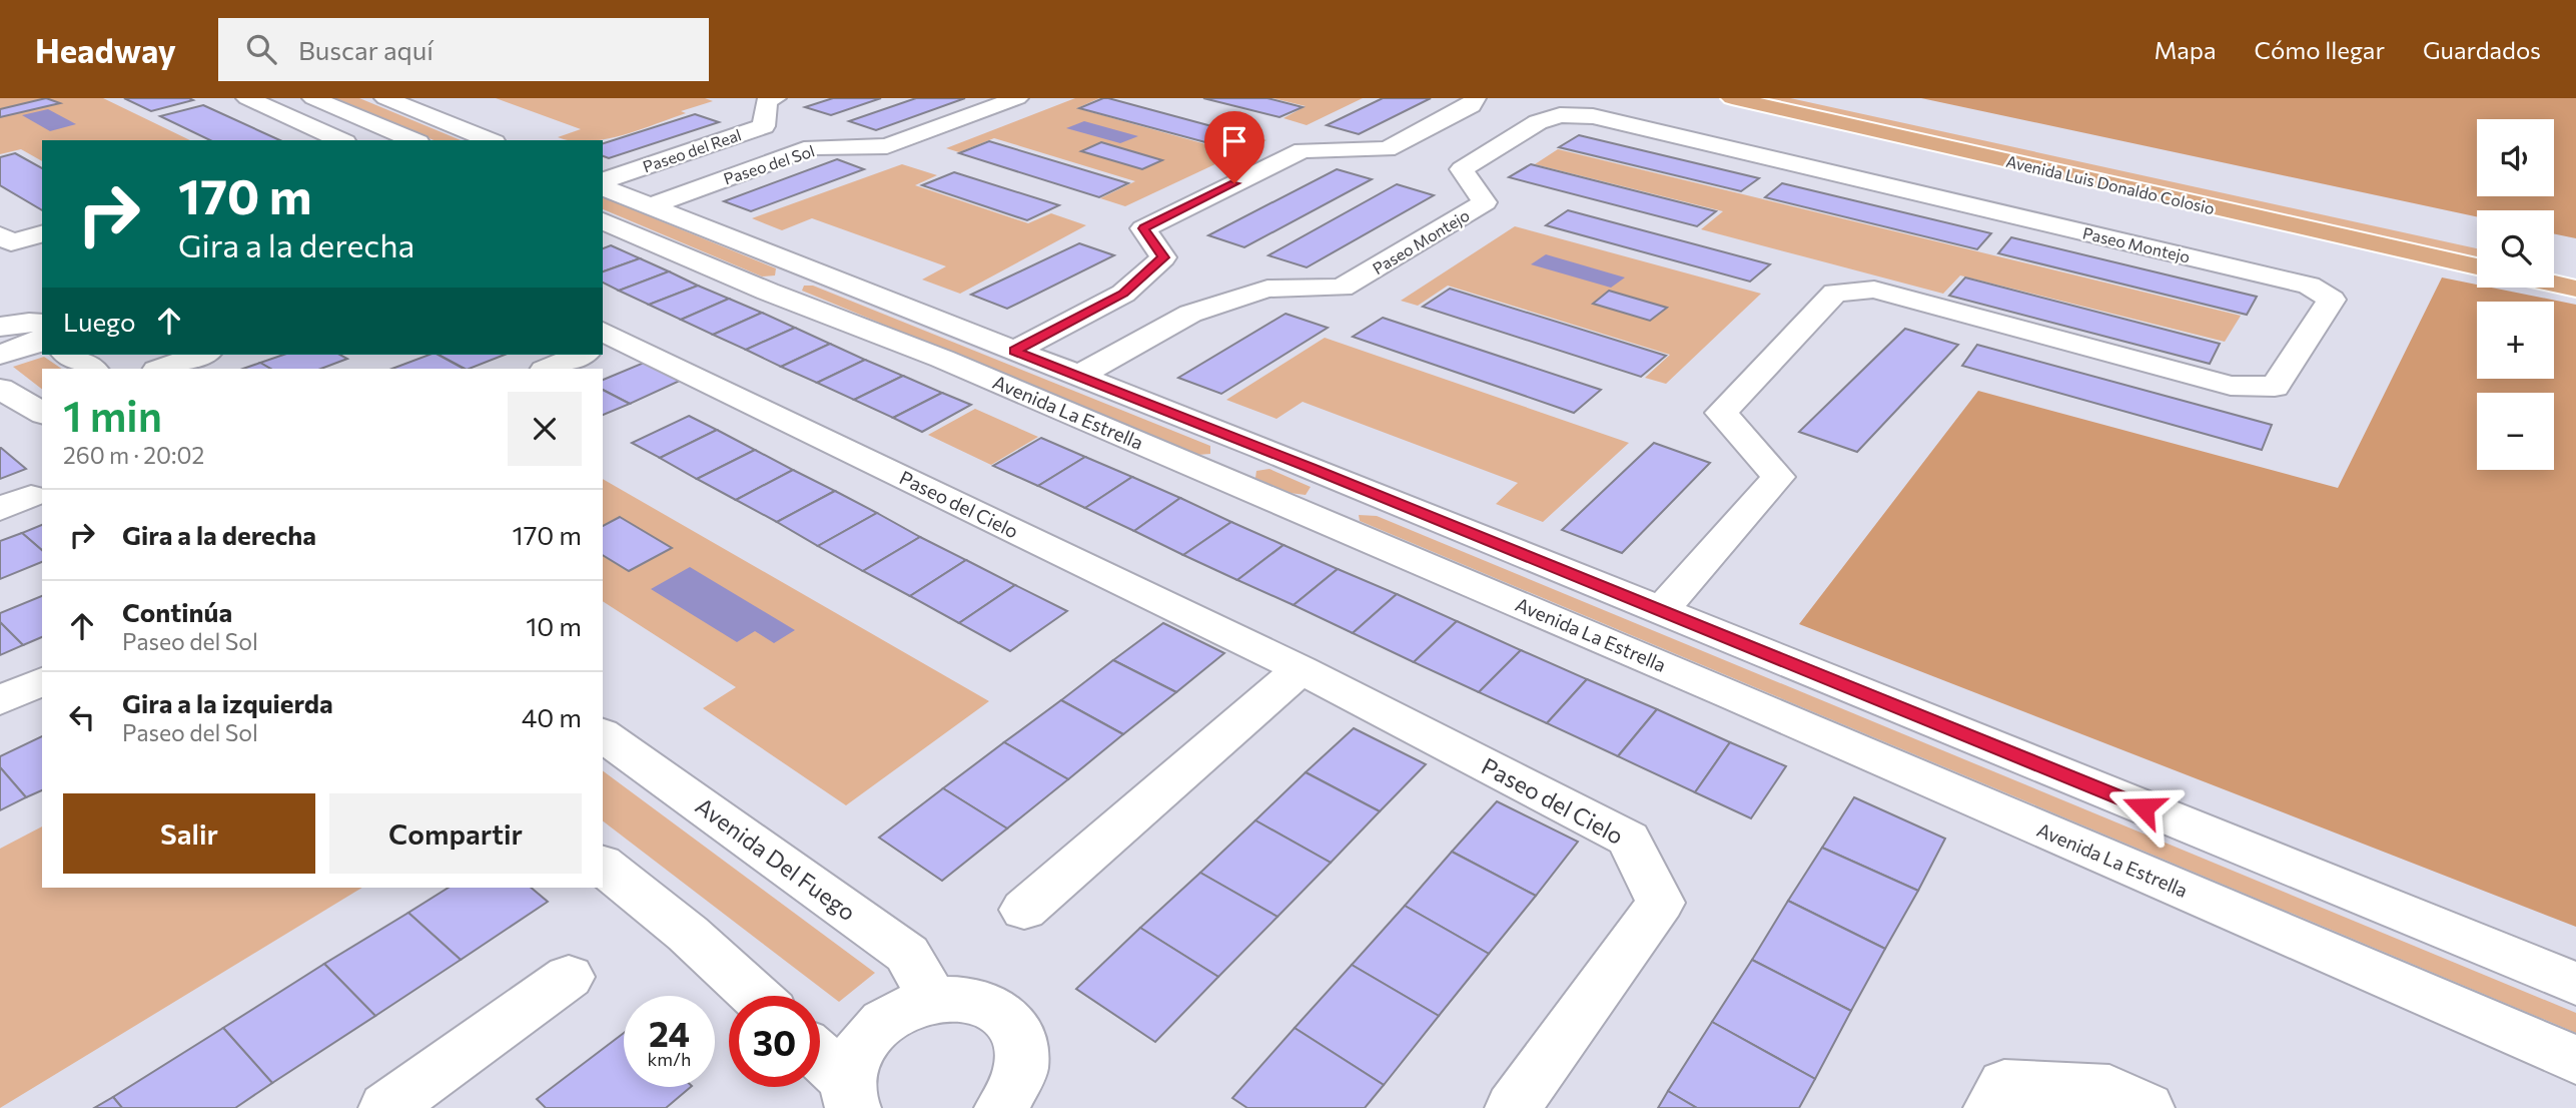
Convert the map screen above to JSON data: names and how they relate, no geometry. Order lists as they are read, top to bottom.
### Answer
{
  "streets": {
    "main road": ["Avenida Luis Donaldo Colosio"],
    "street": [
      "Paseo del Real",
      "Paseo del Sol",
      "Paseo Montejo",
      "Avenida La Estrella",
      "Paseo del Cielo",
      "Avenida Del Fuego"
    ]
  },
  "crossings": [
    ["Paseo del Sol", "Avenida La Estrella"],
    ["Paseo Montejo", "Avenida La Estrella"]
  ],
  "page": {
    "header": "Headway",
    "search": "Buscar aquí",
    "nav": ["Mapa", "Cómo llegar", "Guardados"],
    "map_buttons": ["+", "−"],
    "turn": ["170 m", "Gira a la derecha"],
    "then": "Luego",
    "heading": ["1 min", "260 m · 20:02"],
    "list": [
      {
        "name": "Gira a la derecha",
        "value": "170 m"
      },
      {
        "name": "Continúa",
        "note": "Paseo del Sol",
        "value": "10 m"
      },
      {
        "name": "Gira a la izquierda",
        "note": "Paseo del Sol",
        "value": "40 m"
      }
    ],
    "buttons": ["Salir", "Compartir"],
    "speed": "24 km/h",
    "limit": "30"
  }
}
